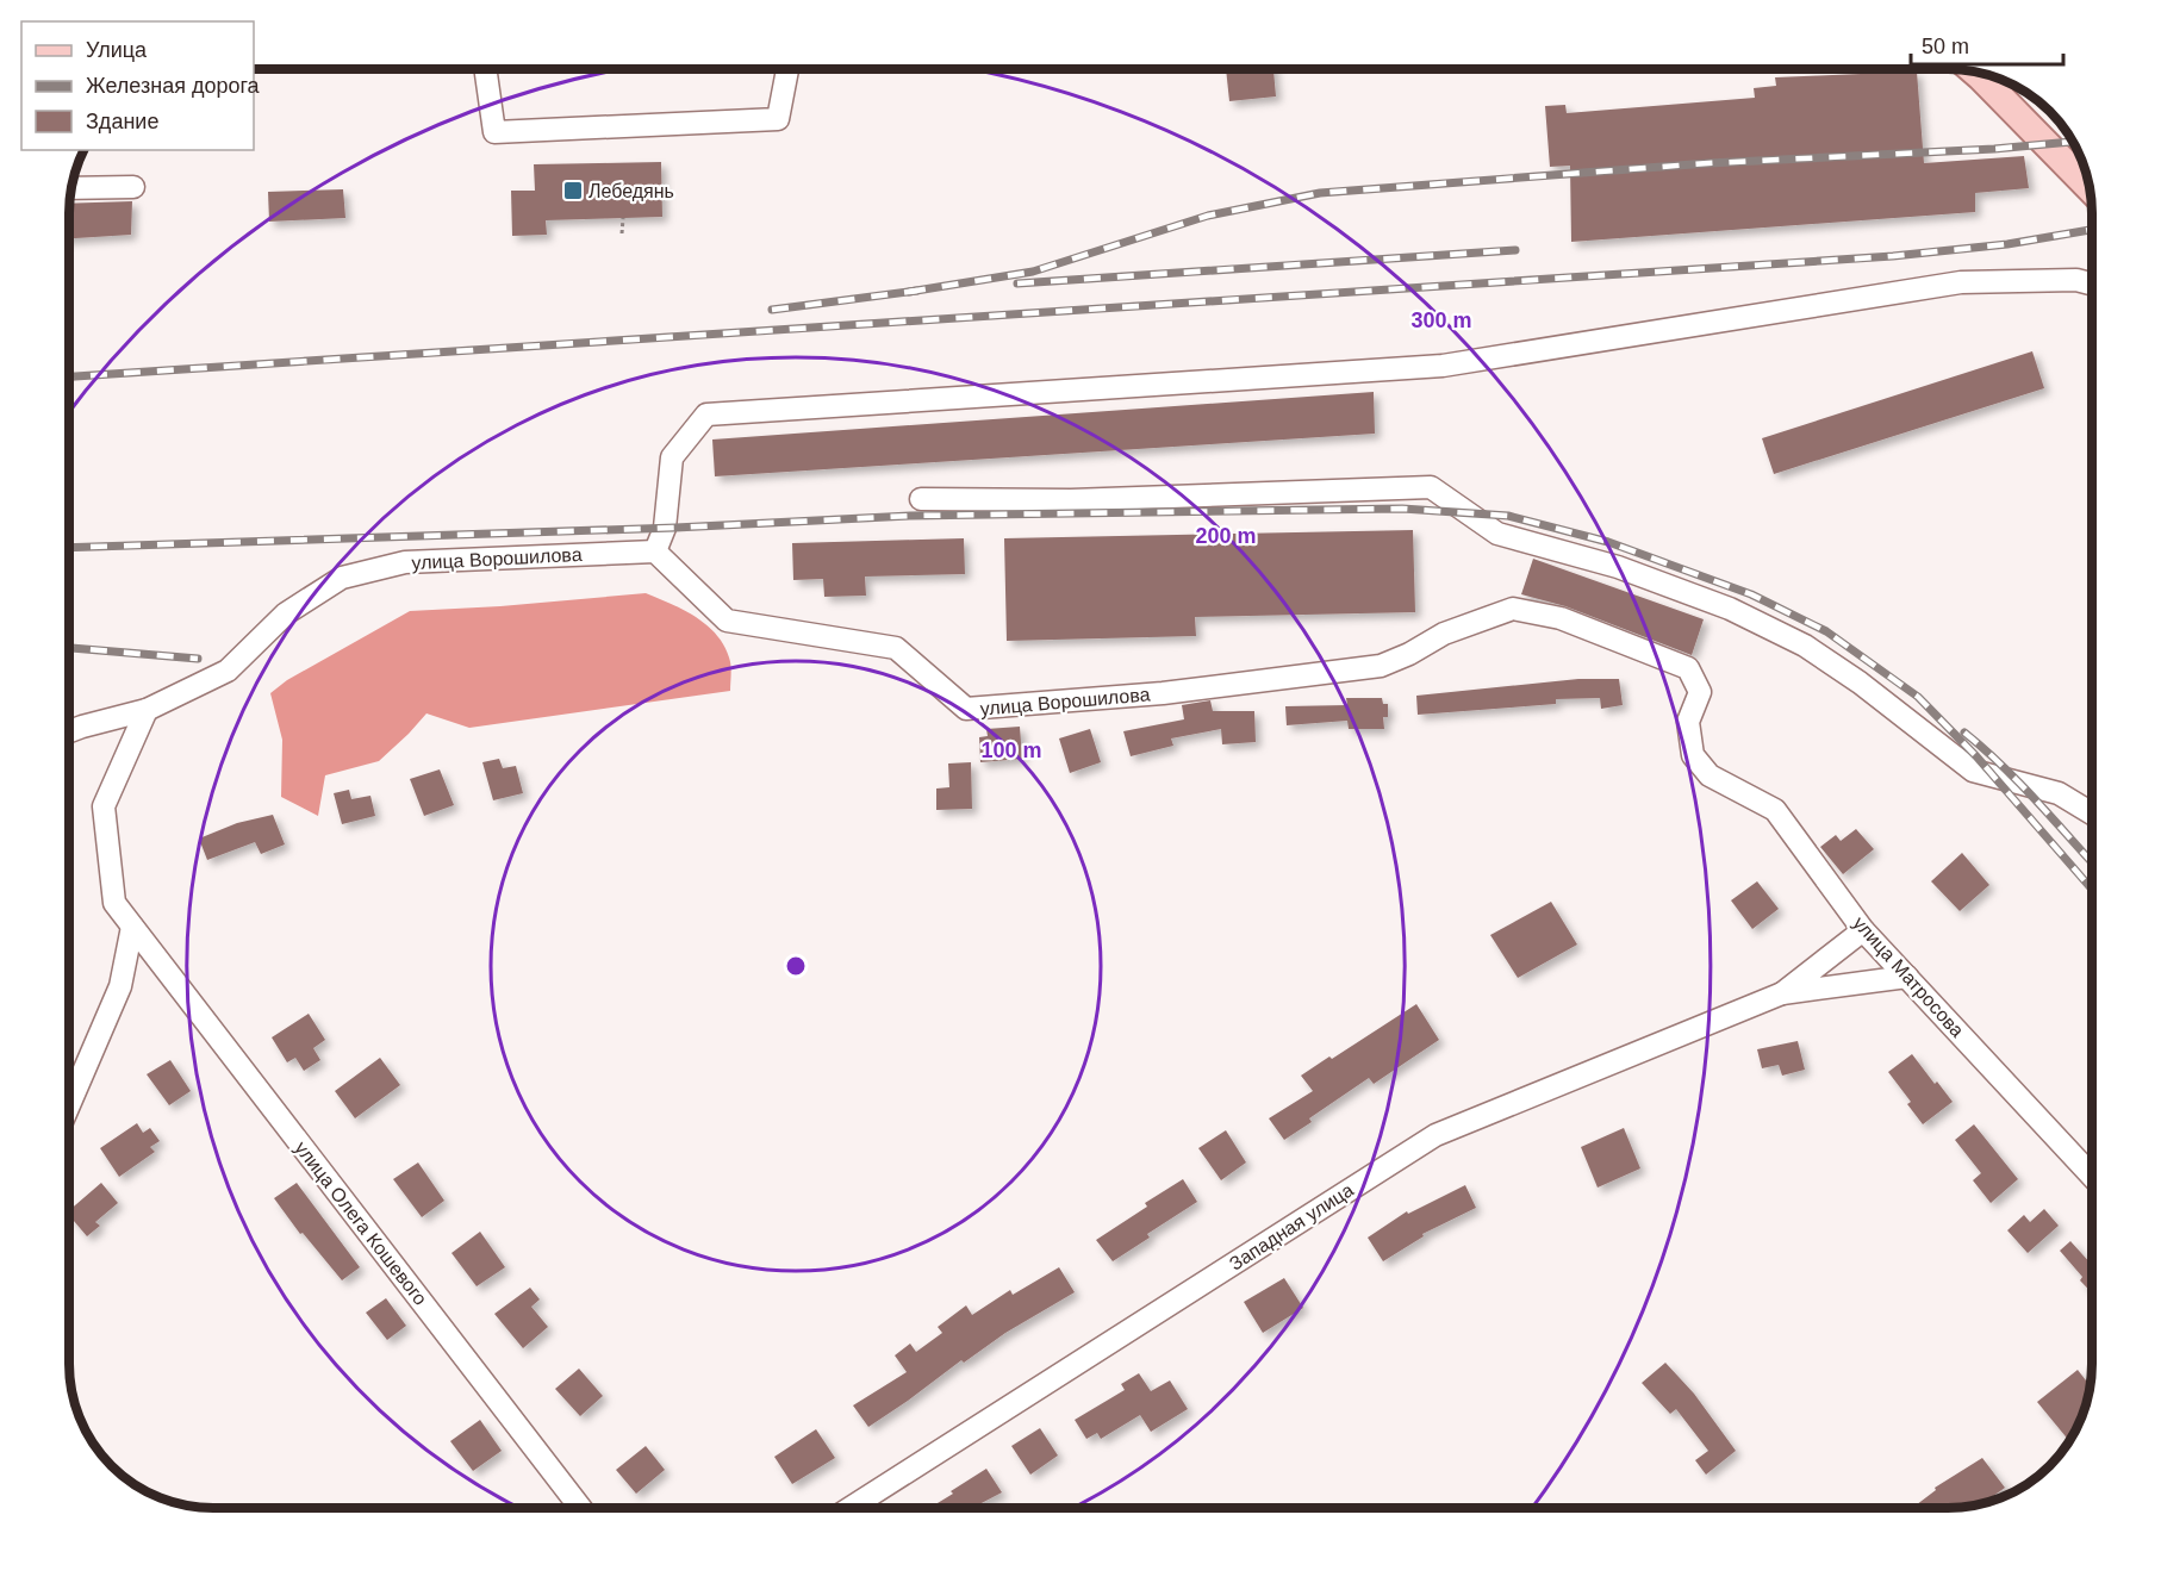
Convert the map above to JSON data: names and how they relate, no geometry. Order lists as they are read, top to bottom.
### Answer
{
  "streets": {
    "street": [
      "улица Ворошилова",
      "улица Матросова",
      "улица Олега Кошевого",
      "Западная улица"
    ]
  },
  "crossings": [
    ["улица Ворошилова", "улица Матросова"],
    ["улица Ворошилова", "улица Олега Кошевого"]
  ],
  "places": {
    "transit": ["Лебедянь"]
  },
  "legend": ["Улица", "Железная дорога", "Здание"],
  "scale_bar": "50 m",
  "rings": ["300 m", "200 m", "100 m"]
}
